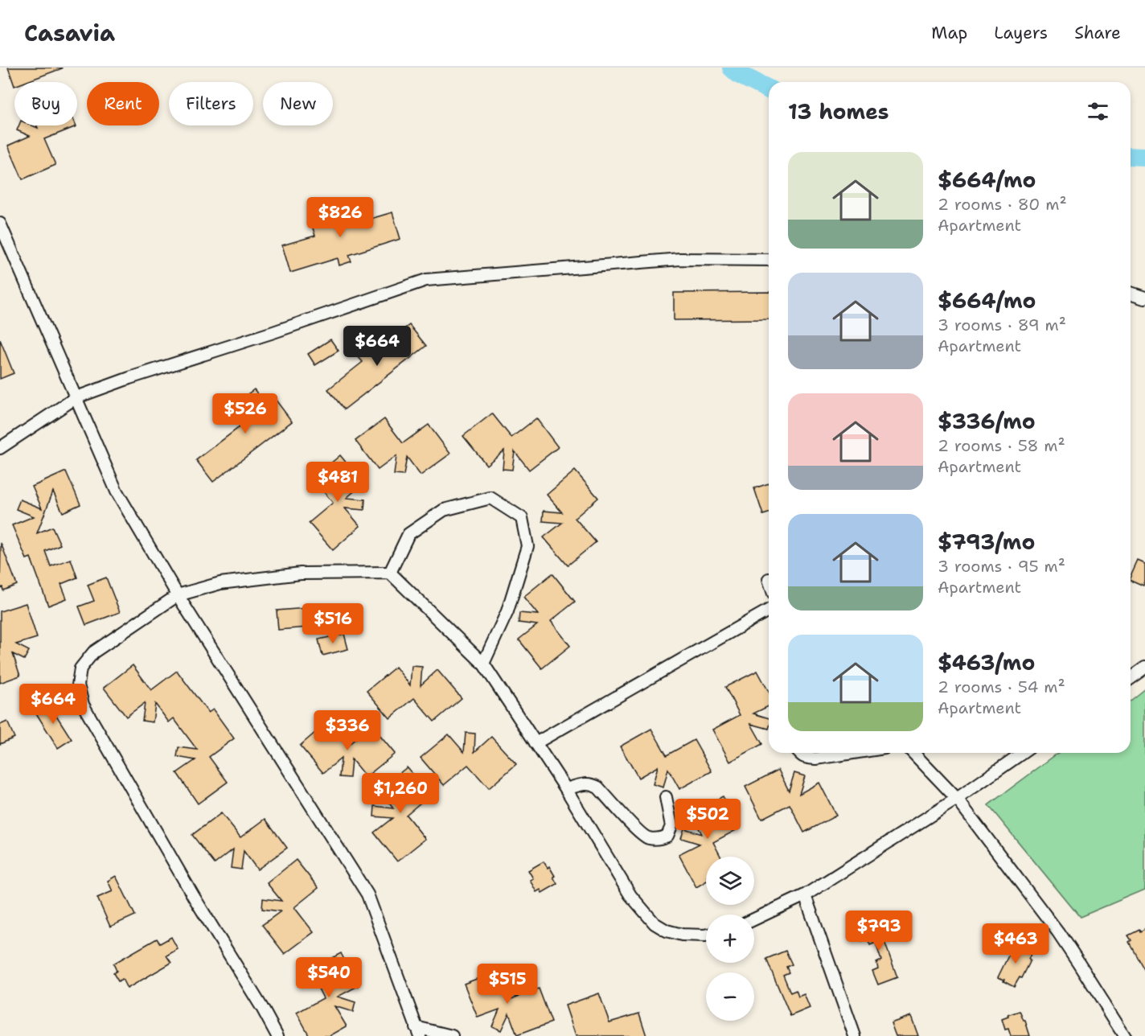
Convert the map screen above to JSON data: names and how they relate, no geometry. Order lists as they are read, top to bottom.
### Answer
{
  "page": {
    "header": "Casavia",
    "nav": ["Map", "Layers", "Share"],
    "chip": [
      "Buy",
      "Rent",
      "Filters",
      "New"
    ],
    "heading": "13 homes",
    "list": [
      {
        "name": "$664/mo",
        "note": "2 rooms · 80 m² · Apartment"
      },
      {
        "name": "$664/mo",
        "note": "3 rooms · 89 m² · Apartment"
      },
      {
        "name": "$336/mo",
        "note": "2 rooms · 58 m² · Apartment"
      },
      {
        "name": "$793/mo",
        "note": "3 rooms · 95 m² · Apartment"
      },
      {
        "name": "$463/mo",
        "note": "2 rooms · 54 m² · Apartment"
      }
    ],
    "price": [
      "$826",
      "$664",
      "$526",
      "$481",
      "$516",
      "$664",
      "$336",
      "$1,260",
      "$502",
      "$793",
      "$463",
      "$540",
      "$515"
    ],
    "map_buttons": ["+", "−"]
  }
}
